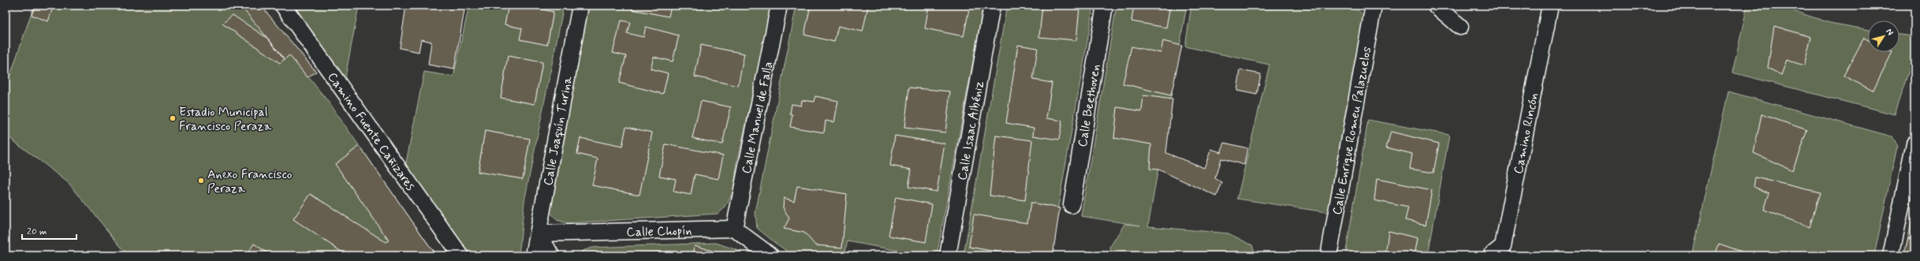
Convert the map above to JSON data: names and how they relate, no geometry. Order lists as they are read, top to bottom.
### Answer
{
  "streets": {
    "street": [
      "Calle Beethoven",
      "Calle Manuel de Falla",
      "Camino Fuente Cañizares",
      "Calle Enrique Romeu Palazuelos",
      "Calle Joaquín Turina",
      "Calle Isaac Albéniz",
      "Camino Rincón",
      "Calle Chopín"
    ]
  },
  "crossings": [
    ["Calle Manuel de Falla", "Calle Chopín"],
    ["Calle Joaquín Turina", "Calle Chopín"]
  ],
  "places": ["Estadio Municipal Francisco Peraza", "Anexo Francisco Peraza"],
  "scale_bar": "20 m",
  "north": "top right"
}
